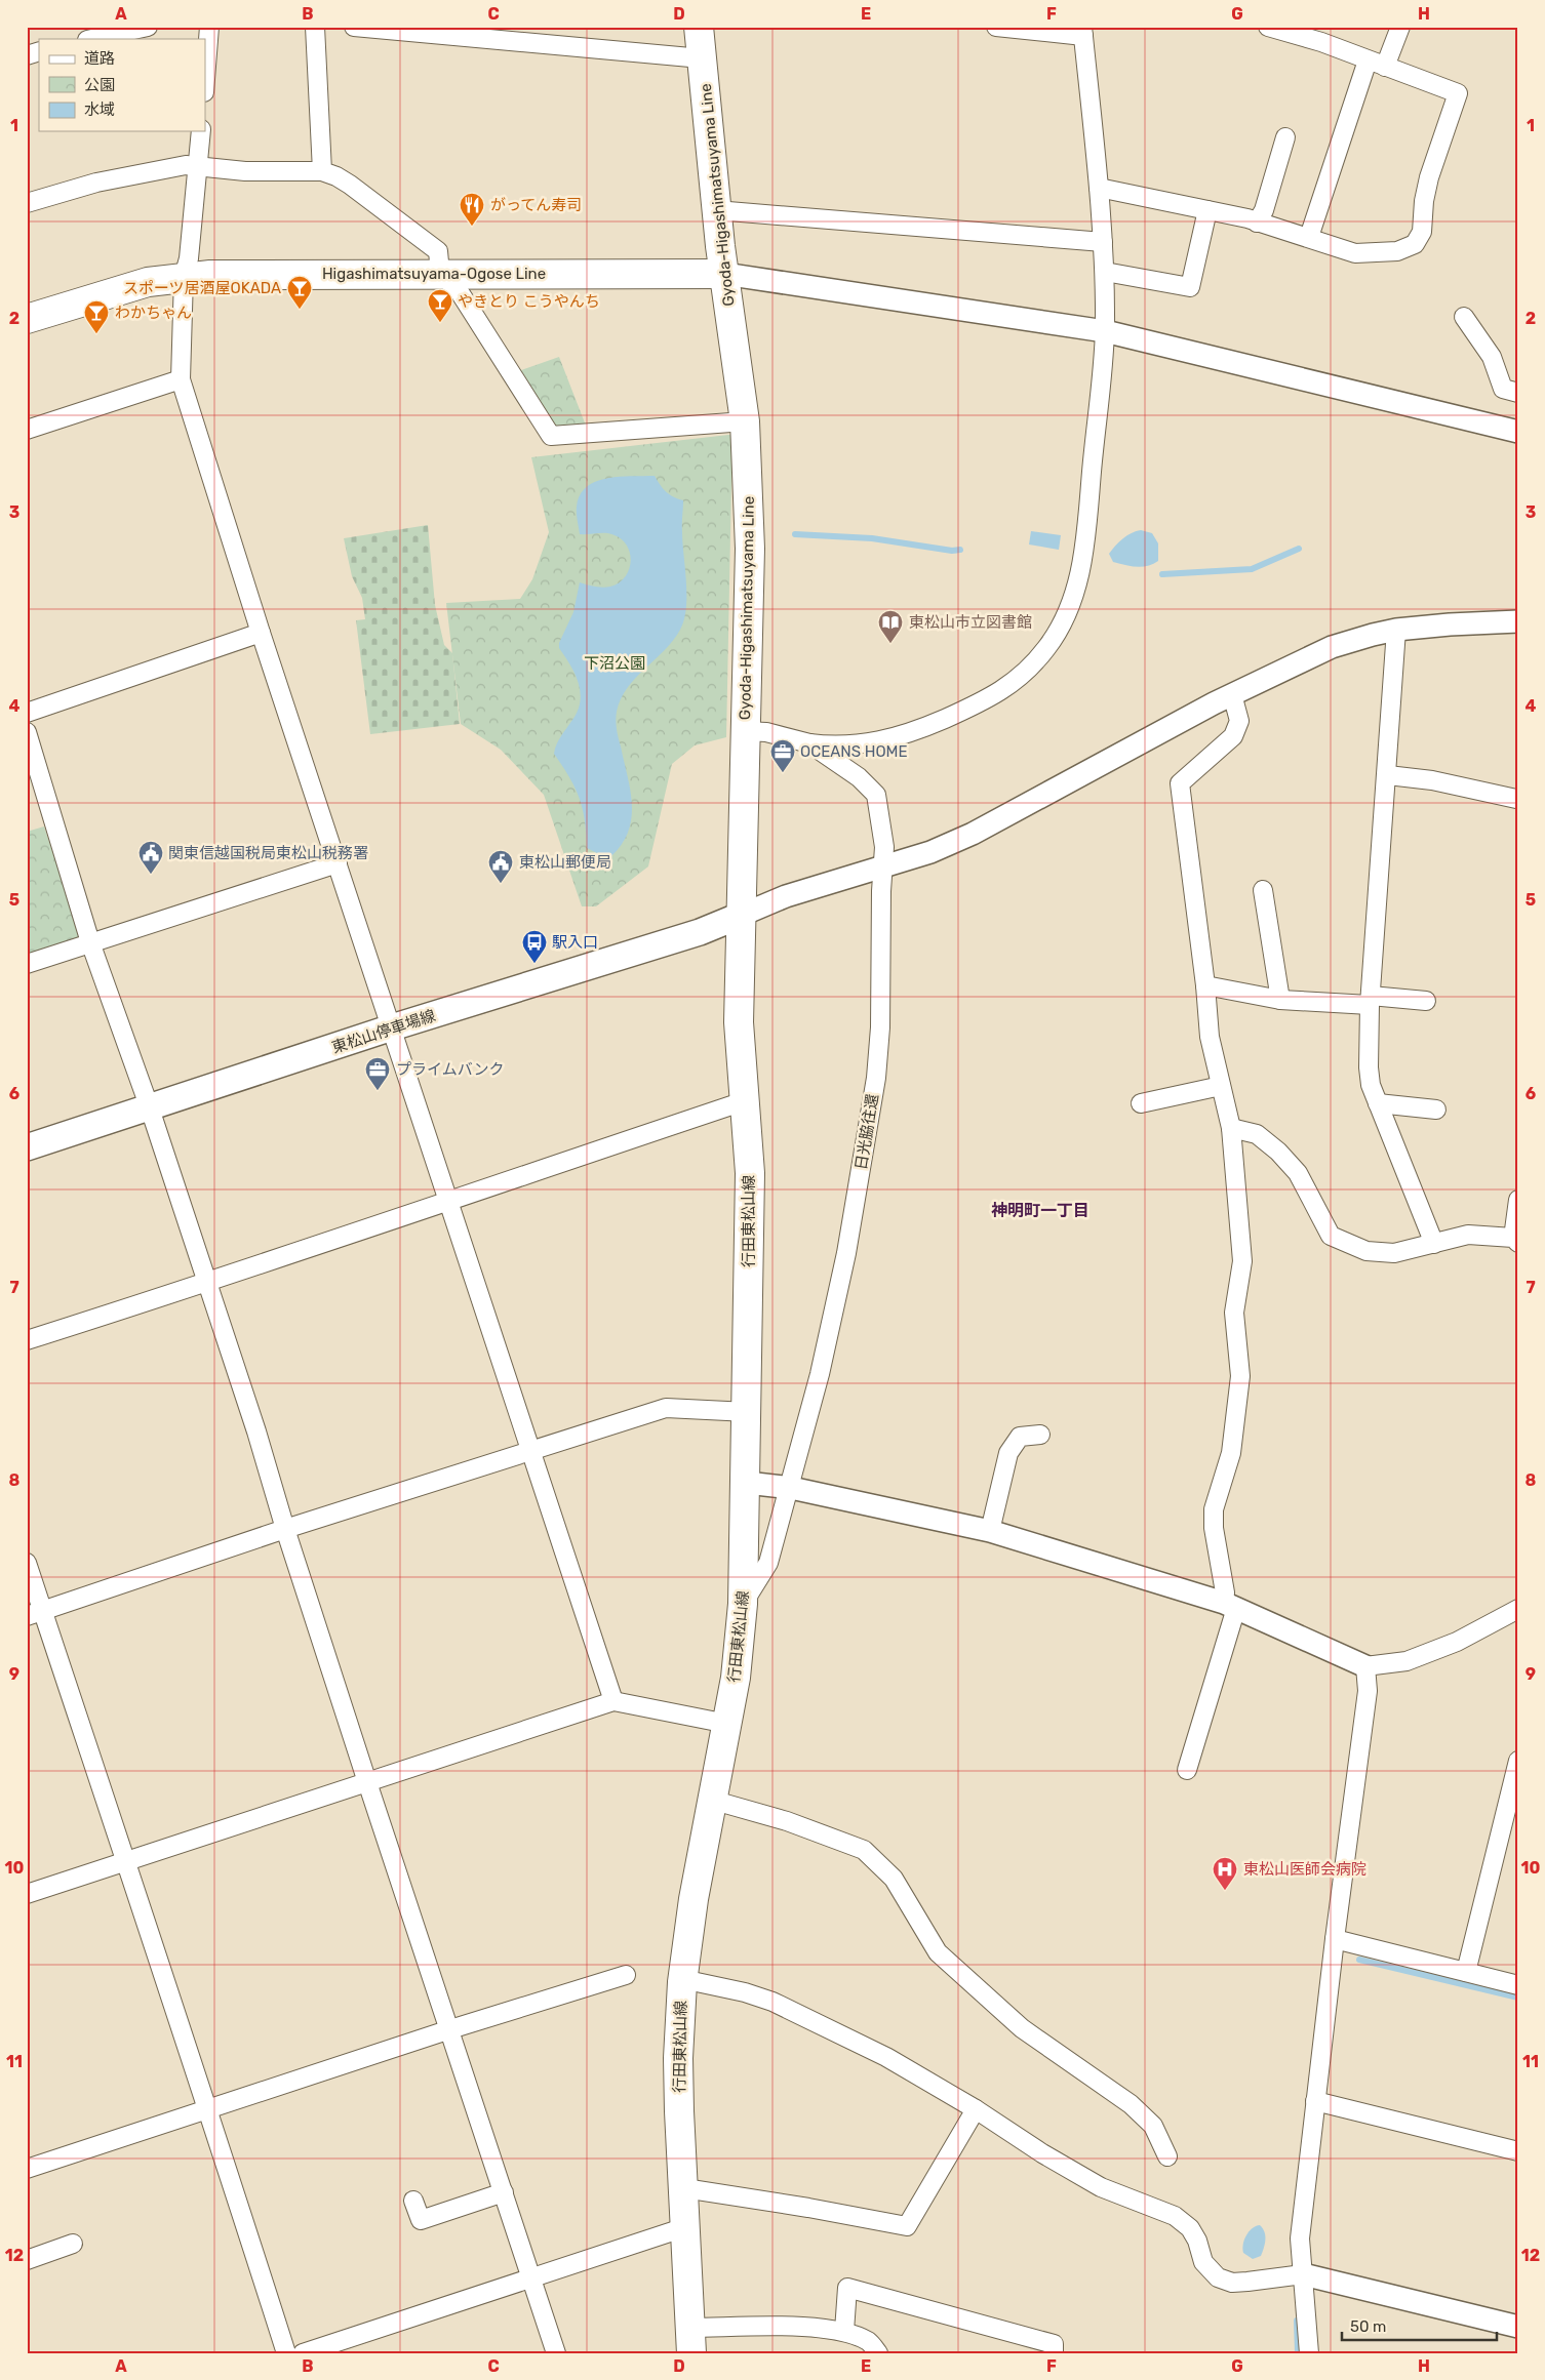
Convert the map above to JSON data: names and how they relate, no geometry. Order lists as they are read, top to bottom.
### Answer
{
  "streets": {
    "main road": [
      "Gyoda-Higashimatsuyama Line",
      "Higashimatsuyama-Ogose Line",
      "東松山停車場線",
      "行田東松山線"
    ],
    "street": ["日光脇往還"]
  },
  "crossings": [
    ["Gyoda-Higashimatsuyama Line", "Higashimatsuyama-Ogose Line"],
    ["Gyoda-Higashimatsuyama Line", "東松山停車場線"],
    ["Gyoda-Higashimatsuyama Line", "日光脇往還"],
    ["Gyoda-Higashimatsuyama Line", "行田東松山線"],
    ["東松山停車場線", "行田東松山線"],
    ["日光脇往還", "行田東松山線"]
  ],
  "districts": ["神明町一丁目"],
  "parks": ["下沼公園"],
  "places": {
    "restaurant": ["がってん寿司"],
    "bar": ["スポーツ居酒屋OKADA", "やきとり こうやんち", "わかちゃん"],
    "library": ["東松山市立図書館"],
    "office": ["OCEANS HOME", "プライムバンク"],
    "public building": ["関東信越国税局東松山税務署", "東松山郵便局"],
    "bus stop": ["駅入口"],
    "hospital": ["東松山医師会病院"]
  },
  "legend": ["道路", "公園", "水域"],
  "scale_bar": "50 m",
  "grid": {
    "columns": [
      "A",
      "B",
      "C",
      "D",
      "E",
      "F",
      "G",
      "H"
    ],
    "rows": [
      "1",
      "2",
      "3",
      "4",
      "5",
      "6",
      "7",
      "8",
      "9",
      "10",
      "11",
      "12"
    ]
  }
}
